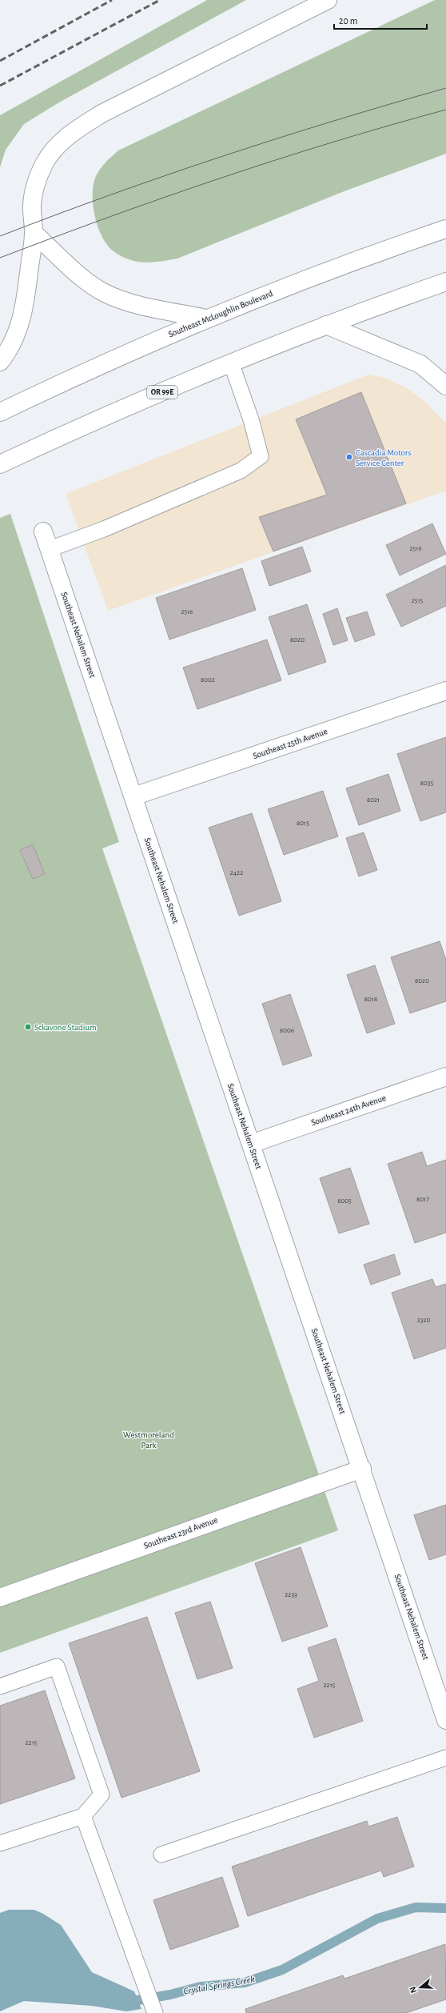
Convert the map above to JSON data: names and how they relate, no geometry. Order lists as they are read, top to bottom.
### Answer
{
  "streets": {
    "main road": [
      "Southeast McLoughlin Boulevard",
      "OR 99E",
      "Southeast Nehalem Street",
      "Southeast 25th Avenue",
      "Southeast 24th Avenue",
      "Southeast 23rd Avenue"
    ]
  },
  "crossings": [
    ["Southeast Nehalem Street", "Southeast 25th Avenue"],
    ["Southeast Nehalem Street", "Southeast 24th Avenue"],
    ["Southeast Nehalem Street", "Southeast 23rd Avenue"]
  ],
  "water": ["Crystal Springs Creek"],
  "parks": ["Westmoreland Park"],
  "places": ["Cascadia Motors Service Center", "Sckavone Stadium"],
  "house_numbers": [
    "2519",
    "2515",
    "2516",
    "8020",
    "8002",
    "8035",
    "8021",
    "8015",
    "2422",
    "8020",
    "8018",
    "8006",
    "8017",
    "8005",
    "2320",
    "2233",
    "2215",
    "2215"
  ],
  "scale_bar": "20 m",
  "north": "left"
}
